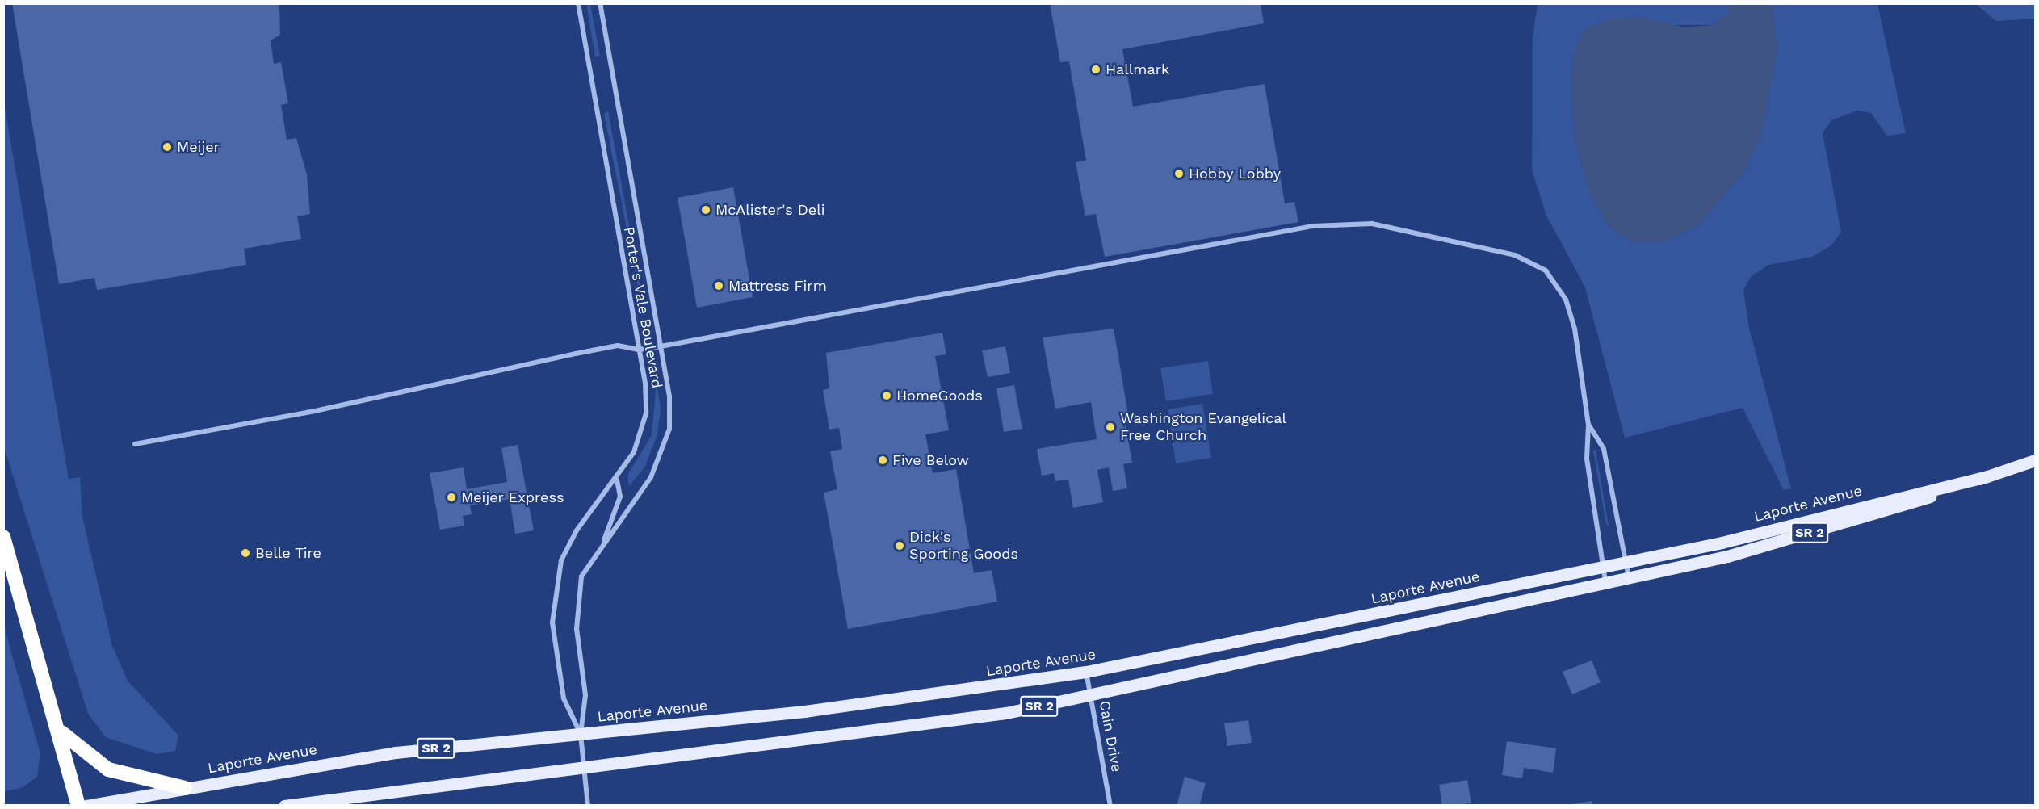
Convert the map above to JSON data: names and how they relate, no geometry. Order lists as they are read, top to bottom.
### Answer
{
  "streets": {
    "main road": ["Laporte Avenue", "SR 2"],
    "street": ["Porter's Vale Boulevard", "Cain Drive"]
  },
  "crossings": [
    ["Porter's Vale Boulevard", "Laporte Avenue"],
    ["Laporte Avenue", "Cain Drive"]
  ],
  "places": [
    "Hallmark",
    "Meijer",
    "Hobby Lobby",
    "McAlister's Deli",
    "Mattress Firm",
    "HomeGoods",
    "Washington Evangelical Free Church",
    "Five Below",
    "Meijer Express",
    "Dick's Sporting Goods",
    "Belle Tire"
  ]
}
